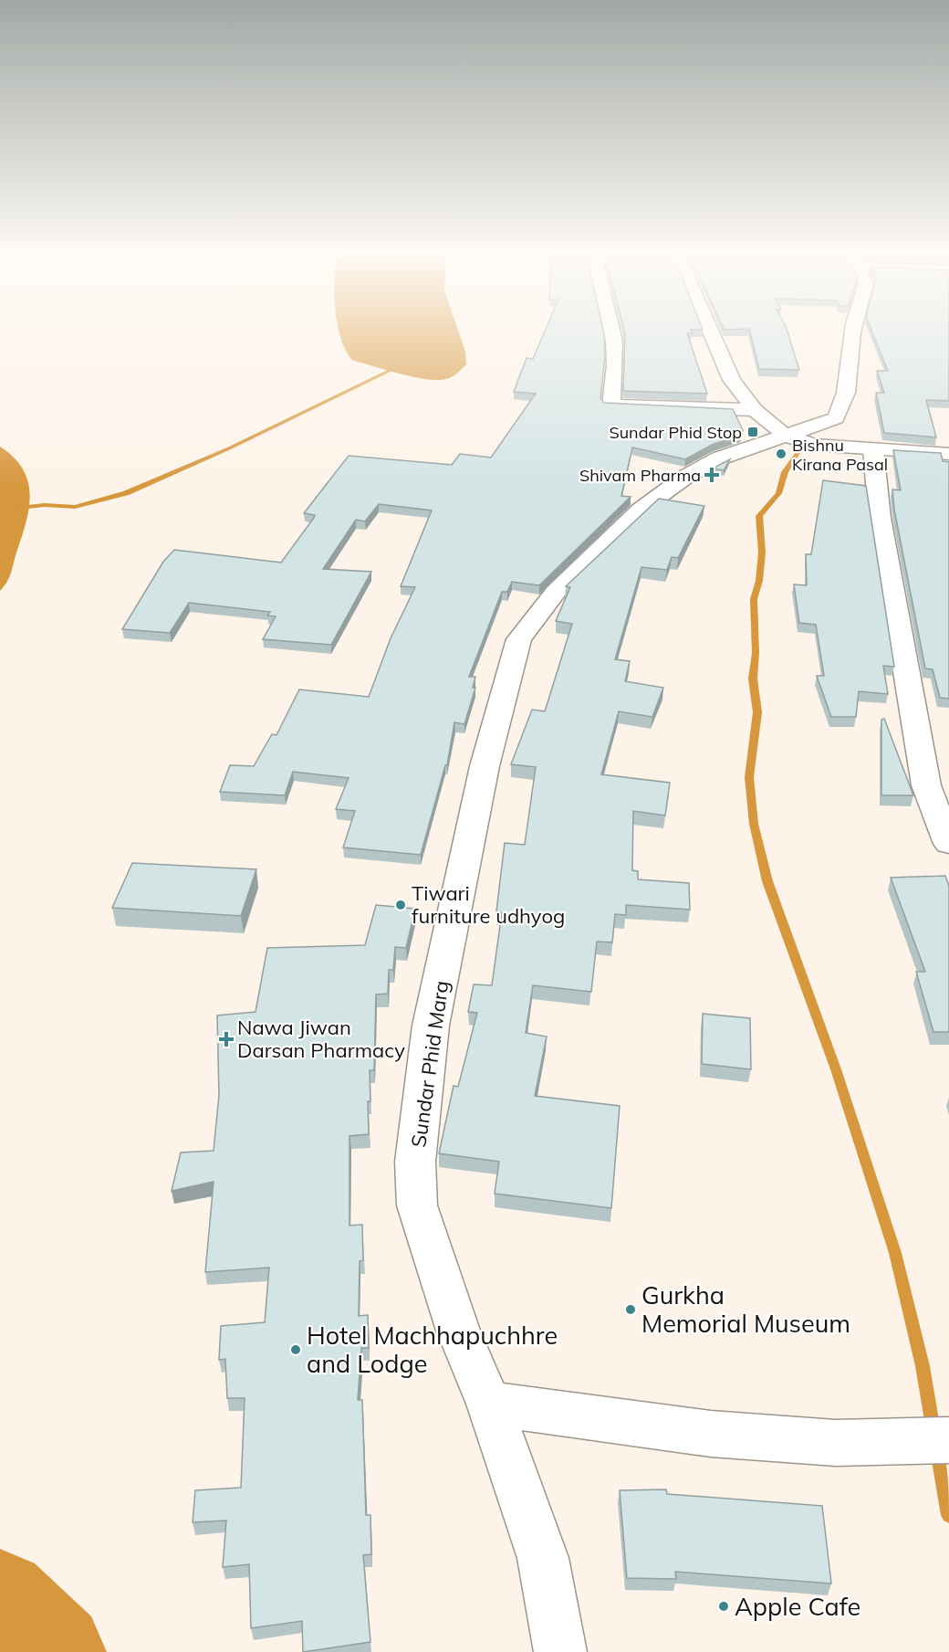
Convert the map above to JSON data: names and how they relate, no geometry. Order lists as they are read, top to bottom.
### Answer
{
  "streets": {
    "street": ["Sundar Phid Marg"]
  },
  "places": {
    "transit": ["Sundar Phid Stop"],
    "other": [
      "Bishnu Kirana Pasal",
      "Tiwari furniture udhyog",
      "Gurkha Memorial Museum",
      "Hotel Machhapuchhre and Lodge",
      "Apple Cafe"
    ],
    "health": ["Shivam Pharma", "Nawa Jiwan Darsan Pharmacy"]
  }
}
